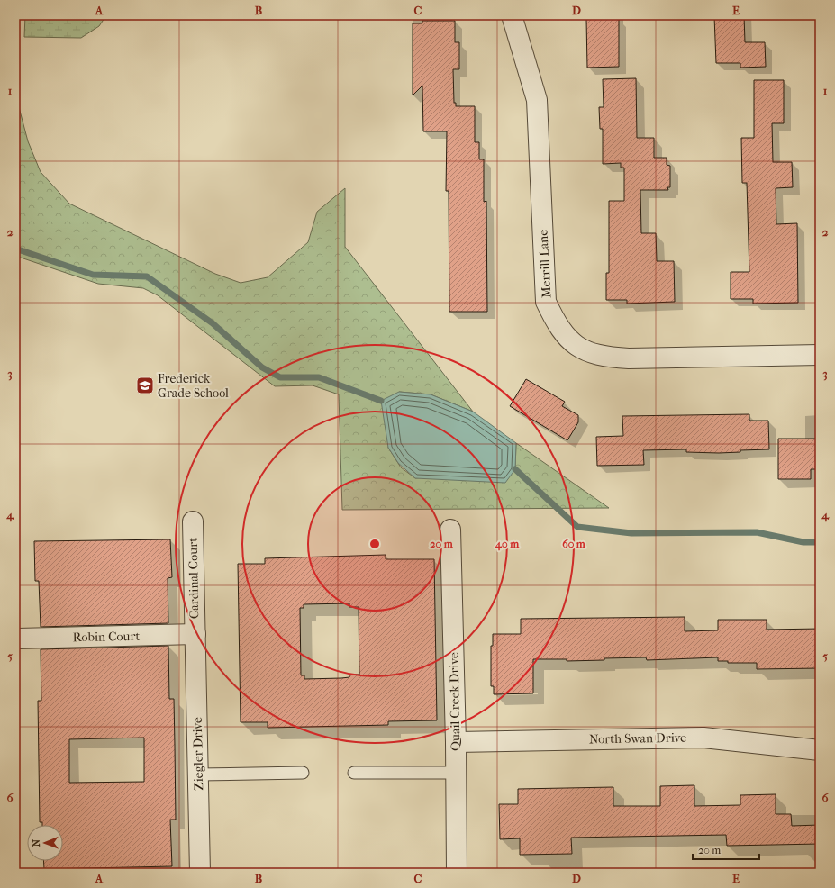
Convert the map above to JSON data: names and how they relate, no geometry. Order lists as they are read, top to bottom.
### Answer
{
  "streets": {
    "street": [
      "Merrill Lane",
      "Cardinal Court",
      "Robin Court",
      "Quail Creek Drive",
      "North Swan Drive",
      "Ziegler Drive"
    ]
  },
  "crossings": [
    ["Cardinal Court", "Robin Court"],
    ["Cardinal Court", "Ziegler Drive"],
    ["Robin Court", "Ziegler Drive"],
    ["Quail Creek Drive", "North Swan Drive"]
  ],
  "places": {
    "school or university": ["Frederick Grade School"]
  },
  "scale_bar": "20 m",
  "north": "left",
  "grid": {
    "columns": [
      "A",
      "B",
      "C",
      "D",
      "E"
    ],
    "rows": [
      "1",
      "2",
      "3",
      "4",
      "5",
      "6"
    ]
  },
  "rings": ["20 m", "40 m", "60 m"]
}
